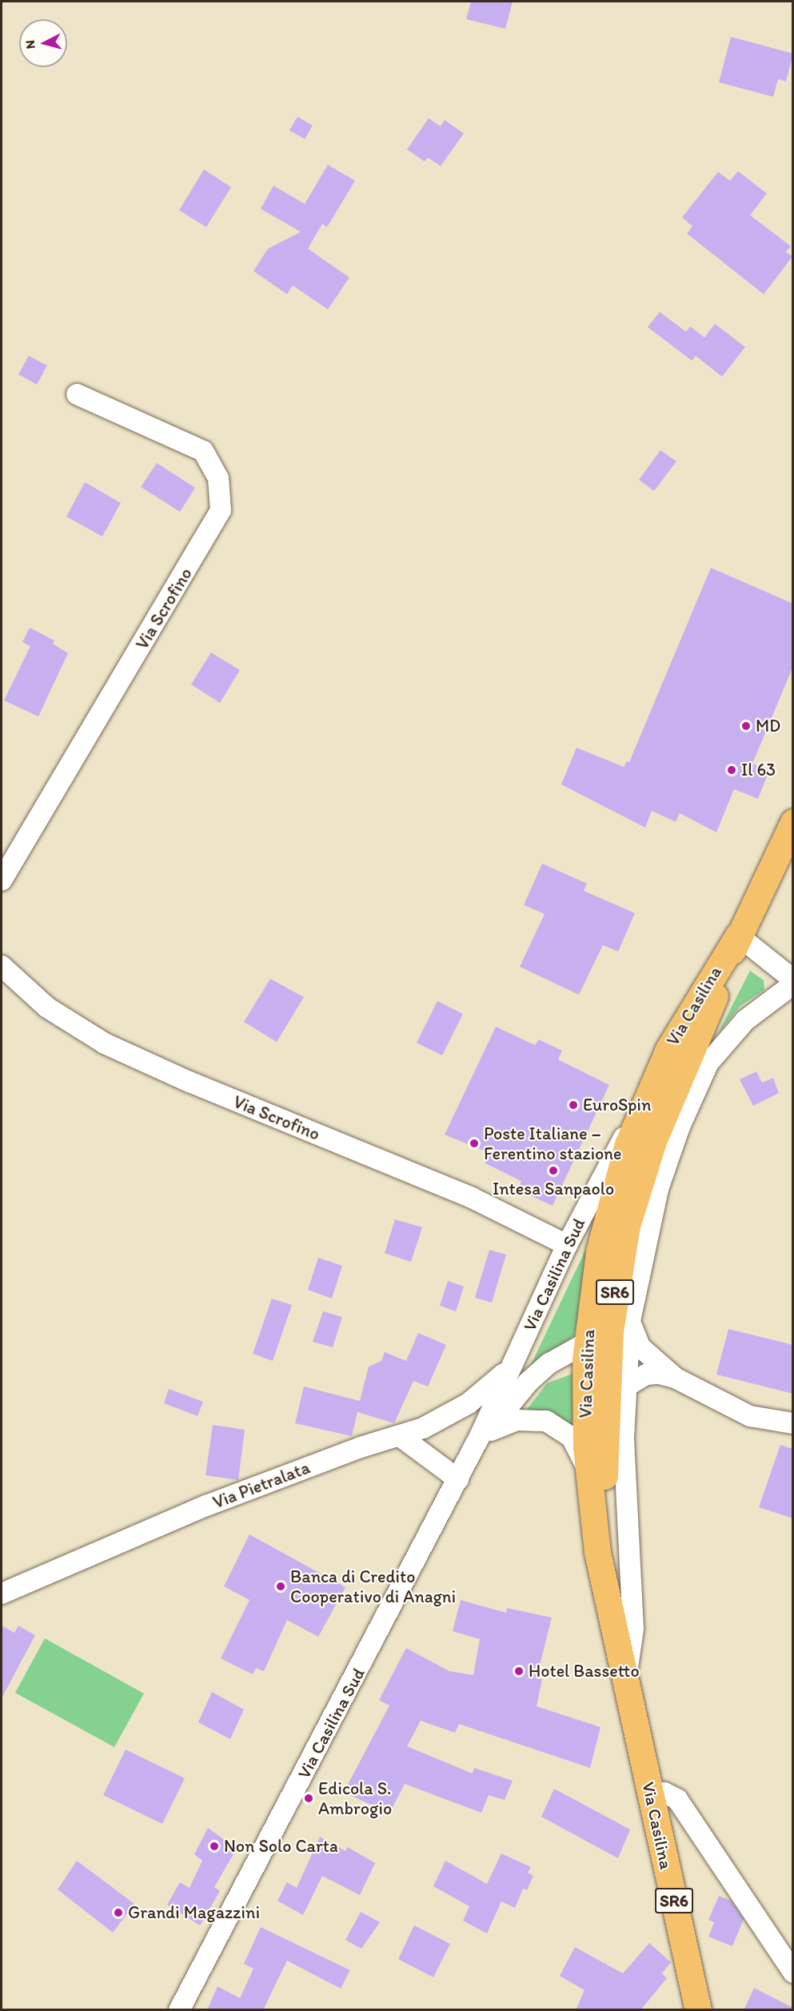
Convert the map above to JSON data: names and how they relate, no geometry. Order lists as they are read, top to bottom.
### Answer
{
  "streets": {
    "main road": ["Via Casilina", "SR6"],
    "street": ["Via Scrofino", "Via Casilina Sud", "Via Pietralata"]
  },
  "crossings": [
    ["Via Scrofino", "Via Casilina Sud"],
    ["Via Casilina", "Via Casilina Sud"],
    ["Via Casilina Sud", "Via Pietralata"]
  ],
  "places": [
    "MD",
    "Il 63",
    "EuroSpin",
    "Poste Italiane – Ferentino stazione",
    "Intesa Sanpaolo",
    "Banca di Credito Cooperativo di Anagni",
    "Hotel Bassetto",
    "Edicola S. Ambrogio",
    "Non Solo Carta",
    "Grandi Magazzini"
  ],
  "north": "left"
}
